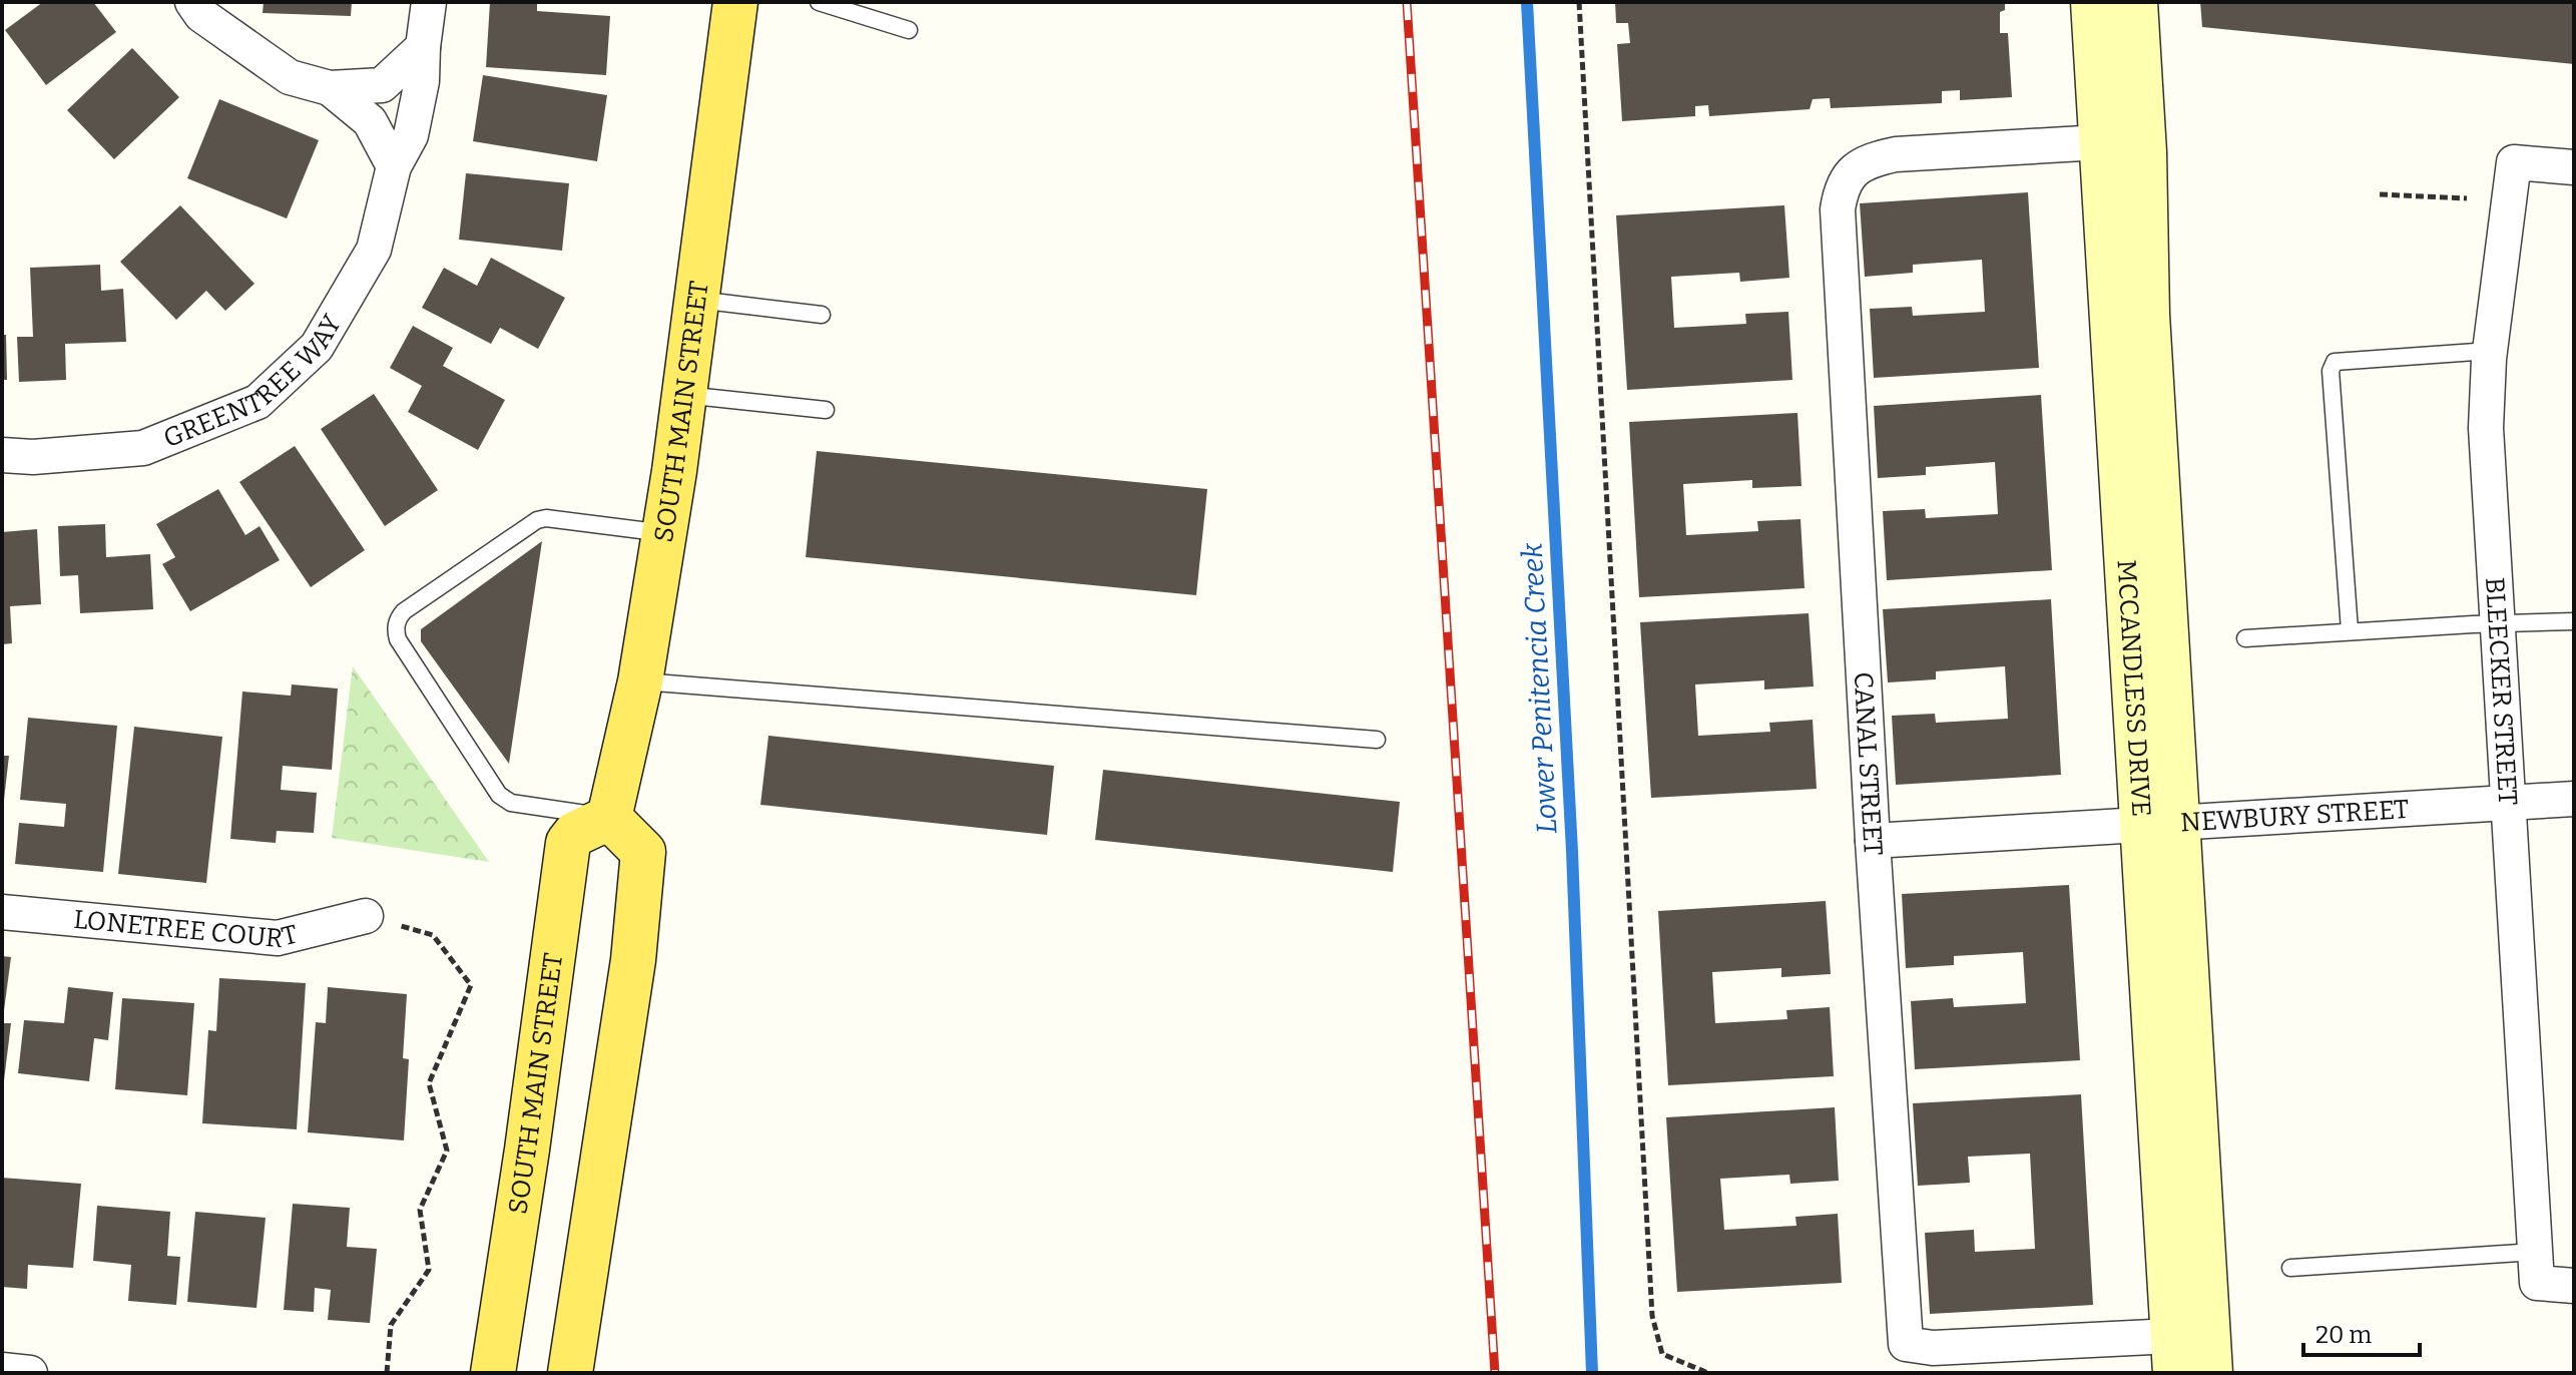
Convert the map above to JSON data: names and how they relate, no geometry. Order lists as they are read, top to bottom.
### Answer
{
  "streets": {
    "main road": ["SOUTH MAIN STREET", "MCCANDLESS DRIVE"],
    "street": [
      "GREENTREE WAY",
      "BLEECKER STREET",
      "CANAL STREET",
      "NEWBURY STREET",
      "LONETREE COURT"
    ]
  },
  "crossings": [
    ["MCCANDLESS DRIVE", "CANAL STREET"],
    ["MCCANDLESS DRIVE", "NEWBURY STREET"],
    ["BLEECKER STREET", "NEWBURY STREET"],
    ["CANAL STREET", "NEWBURY STREET"]
  ],
  "water": ["Lower Penitencia Creek"],
  "scale_bar": "20 m"
}
